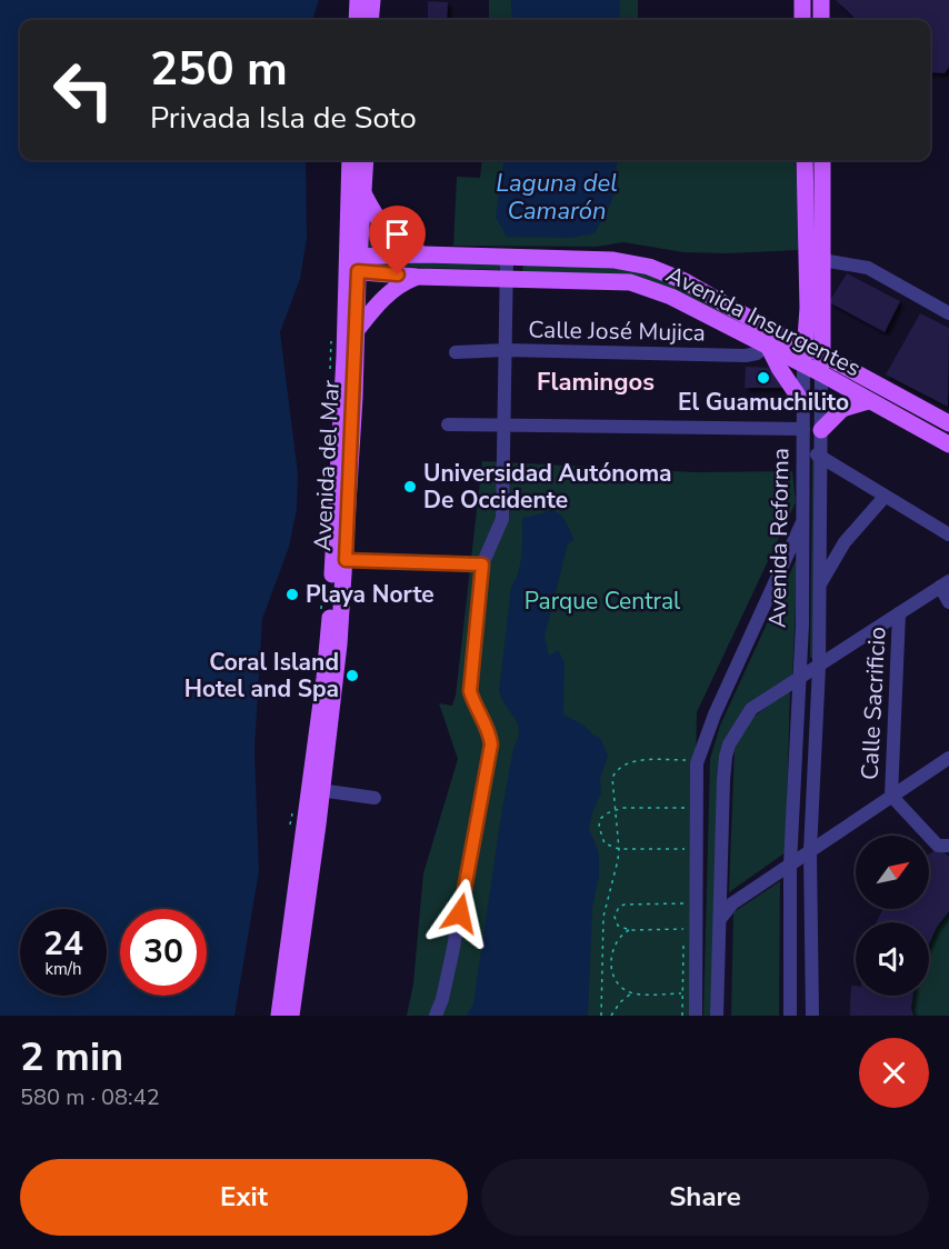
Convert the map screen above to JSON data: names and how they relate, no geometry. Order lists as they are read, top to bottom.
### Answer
{
  "streets": {
    "main road": ["Avenida Insurgentes", "Avenida del Mar", "Avenida Reforma"],
    "street": ["Calle José Mujica", "Calle Sacrificio"]
  },
  "crossings": [
    ["Avenida Insurgentes", "Calle José Mujica"],
    ["Avenida Insurgentes", "Avenida del Mar"],
    ["Avenida Insurgentes", "Avenida Reforma"]
  ],
  "districts": ["Flamingos"],
  "water": ["Laguna del Camarón"],
  "parks": ["Parque Central"],
  "places": [
    "El Guamuchilito",
    "Universidad Autónoma De Occidente",
    "Playa Norte",
    "Coral Island Hotel and Spa"
  ],
  "north": "top right",
  "page": {
    "turn": ["250 m", "Privada Isla de Soto"],
    "speed": "24 km/h",
    "limit": "30",
    "heading": ["2 min", "580 m · 08:42"],
    "buttons": ["Exit", "Share"]
  }
}
